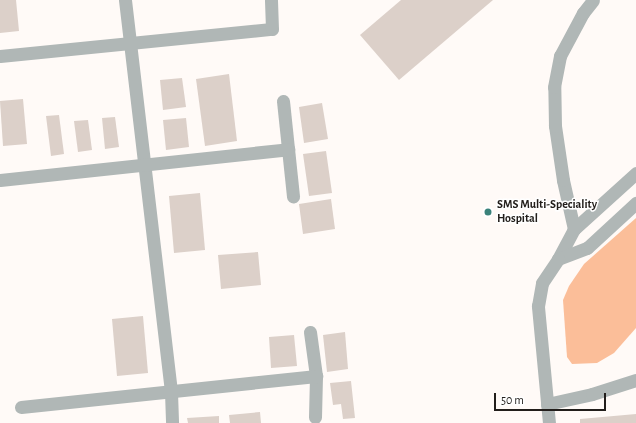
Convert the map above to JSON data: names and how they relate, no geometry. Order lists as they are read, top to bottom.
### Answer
{
  "places": ["SMS Multi-Speciality Hospital"],
  "scale_bar": "50 m"
}
